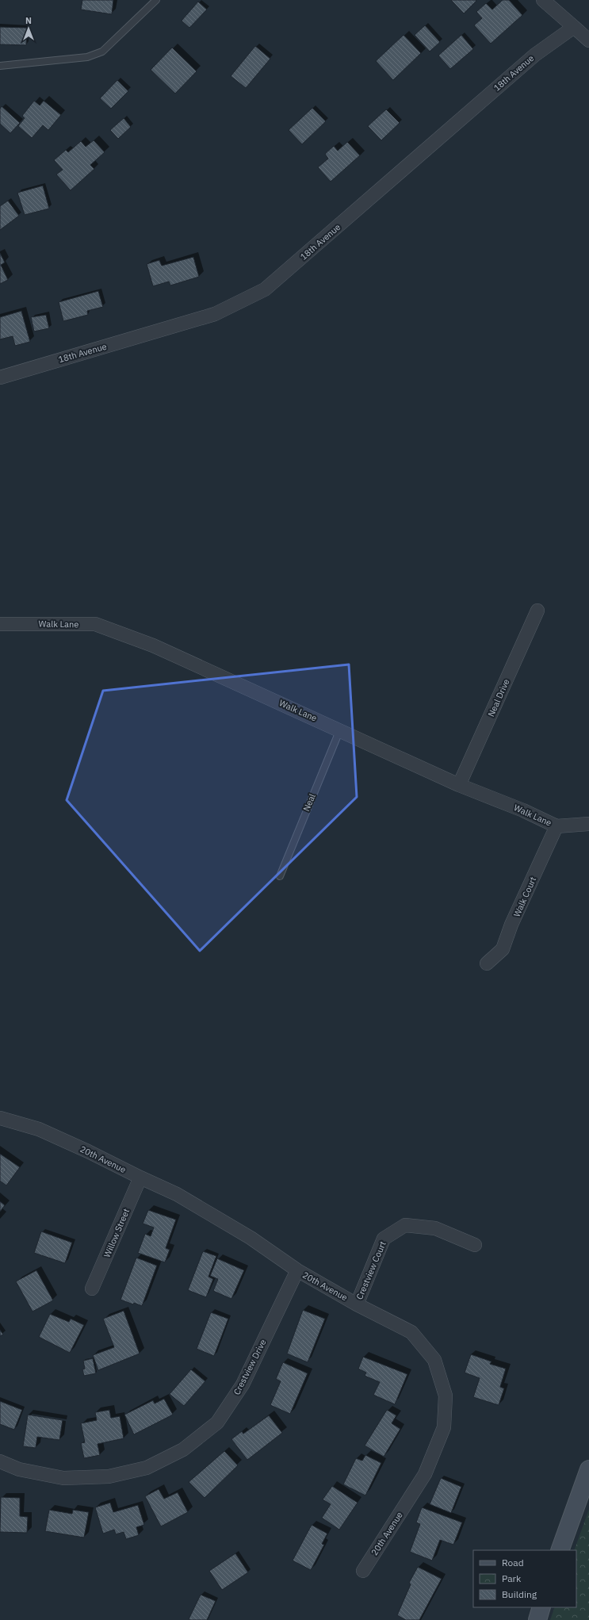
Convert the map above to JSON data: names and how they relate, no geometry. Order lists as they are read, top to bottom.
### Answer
{
  "streets": {
    "street": [
      "18th Avenue",
      "Walk Lane",
      "Neal Drive",
      "Walk Court",
      "20th Avenue",
      "Willow Street",
      "Crestview Court",
      "Crestview Drive"
    ],
    "lane": ["Neal"]
  },
  "crossings": [
    ["Walk Lane", "Neal Drive"],
    ["Walk Lane", "Neal"],
    ["Walk Lane", "Walk Court"],
    ["20th Avenue", "Willow Street"],
    ["20th Avenue", "Crestview Court"],
    ["20th Avenue", "Crestview Drive"]
  ],
  "legend": ["Road", "Park", "Building"],
  "north": "top"
}
